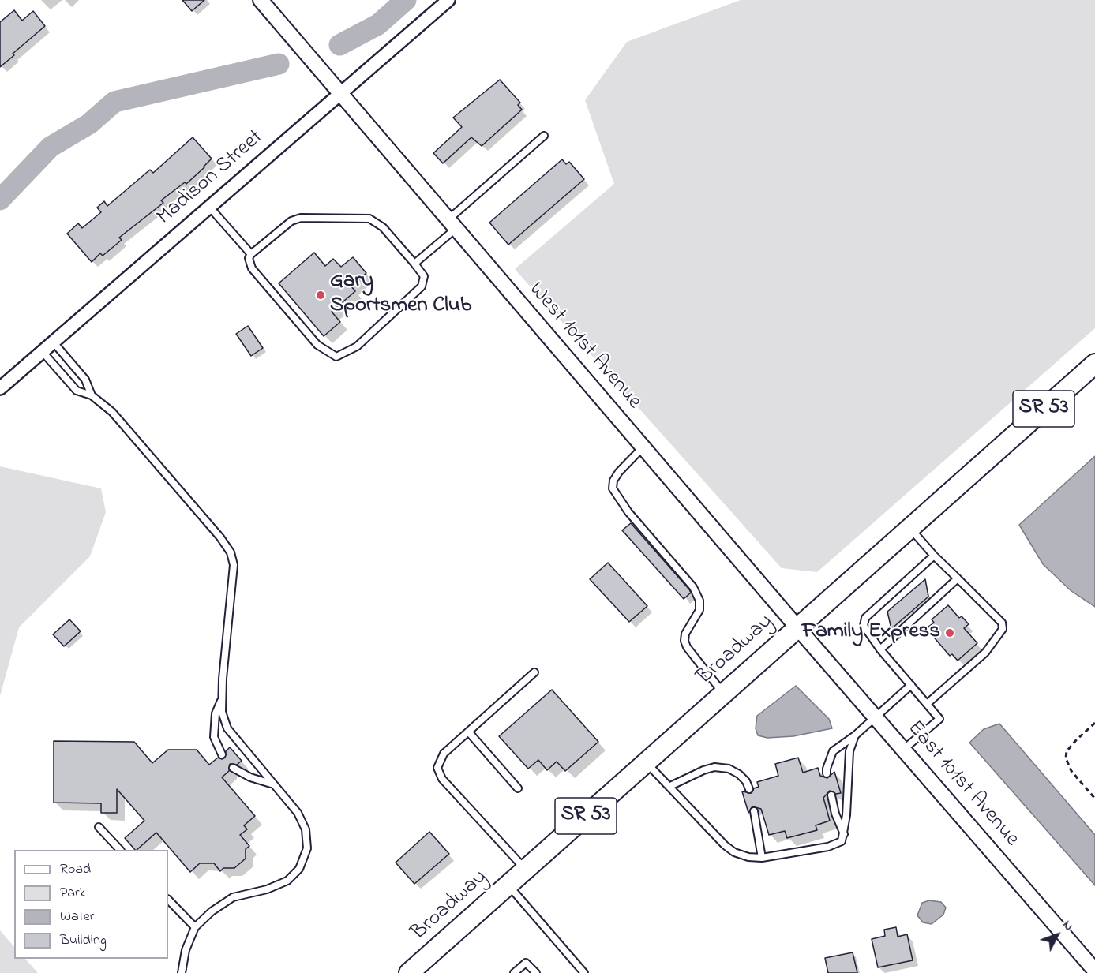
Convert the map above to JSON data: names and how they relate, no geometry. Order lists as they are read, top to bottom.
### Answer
{
  "streets": {
    "main road": ["SR 53", "Broadway"],
    "street": ["Madison Street", "West 101st Avenue", "East 101st Avenue"]
  },
  "crossings": [
    ["Madison Street", "West 101st Avenue"],
    ["West 101st Avenue", "Broadway"],
    ["West 101st Avenue", "East 101st Avenue"],
    ["Broadway", "East 101st Avenue"]
  ],
  "places": ["Gary Sportsmen Club", "Family Express"],
  "legend": [
    "Road",
    "Park",
    "Water",
    "Building"
  ],
  "north": "top right"
}
